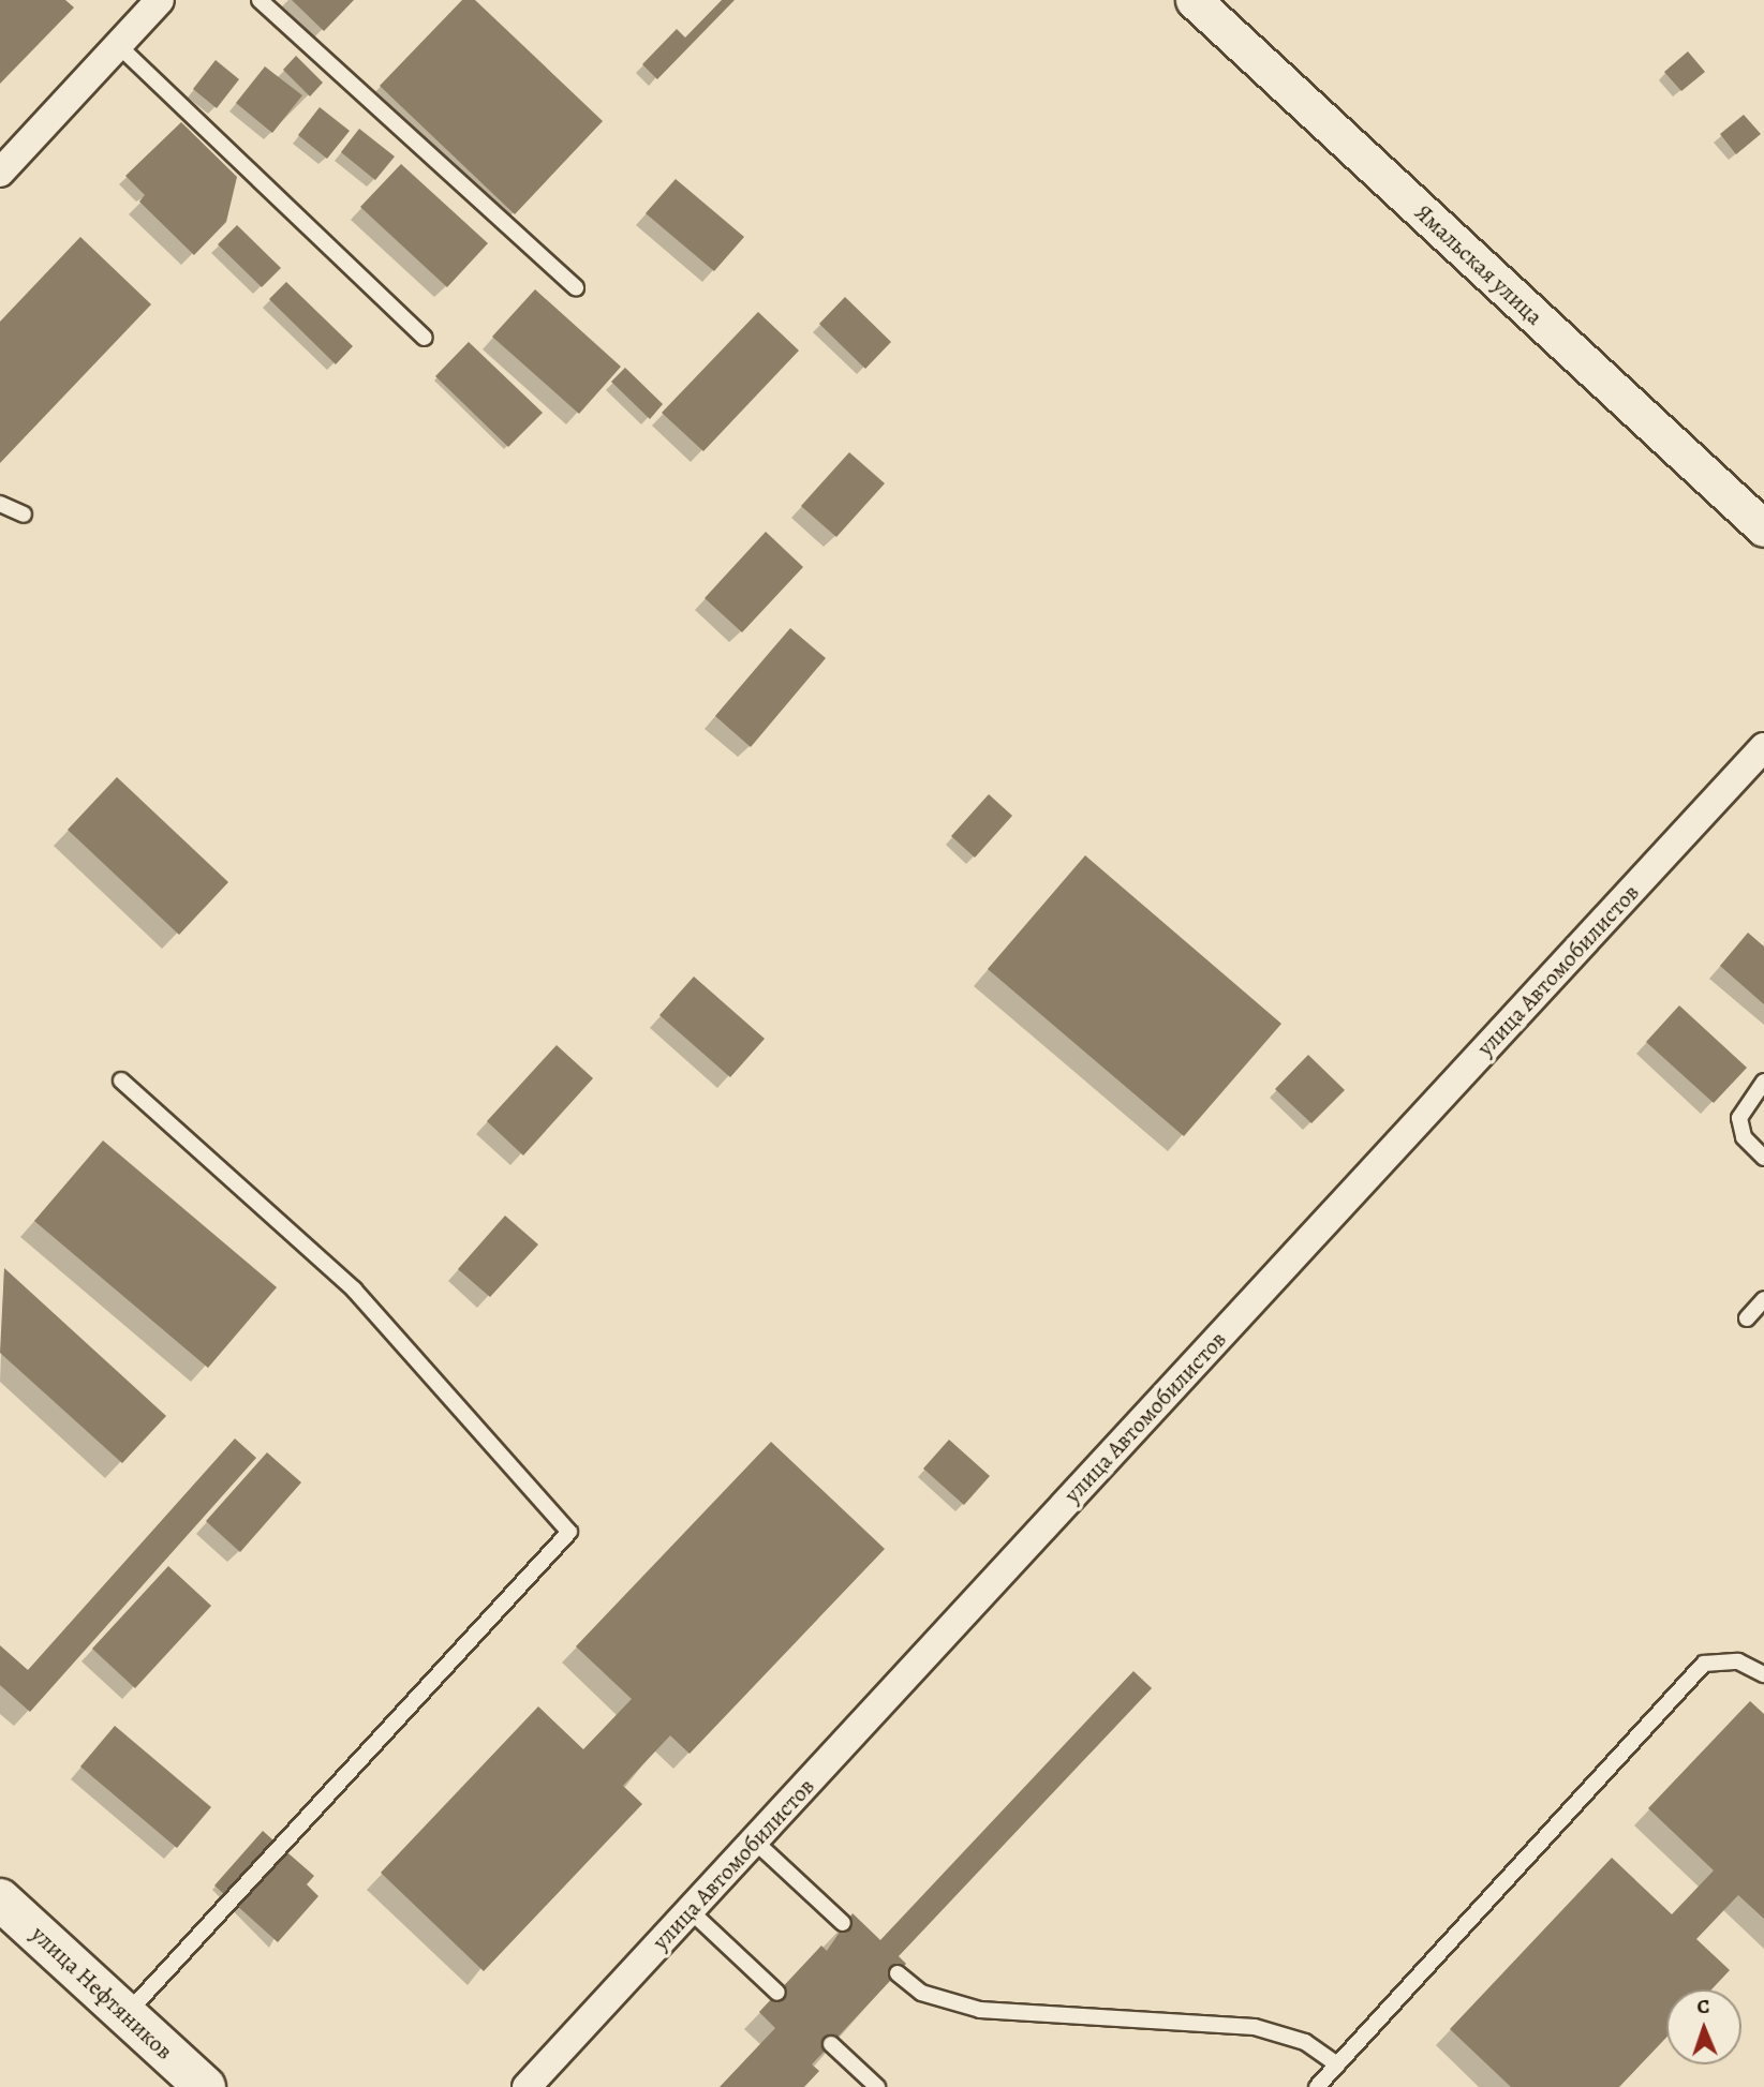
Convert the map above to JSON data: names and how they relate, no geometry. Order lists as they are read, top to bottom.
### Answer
{
  "streets": {
    "main road": ["улица Нефтяников"],
    "street": ["Ямальская улица", "улица Автомобилистов"]
  },
  "north": "top"
}
